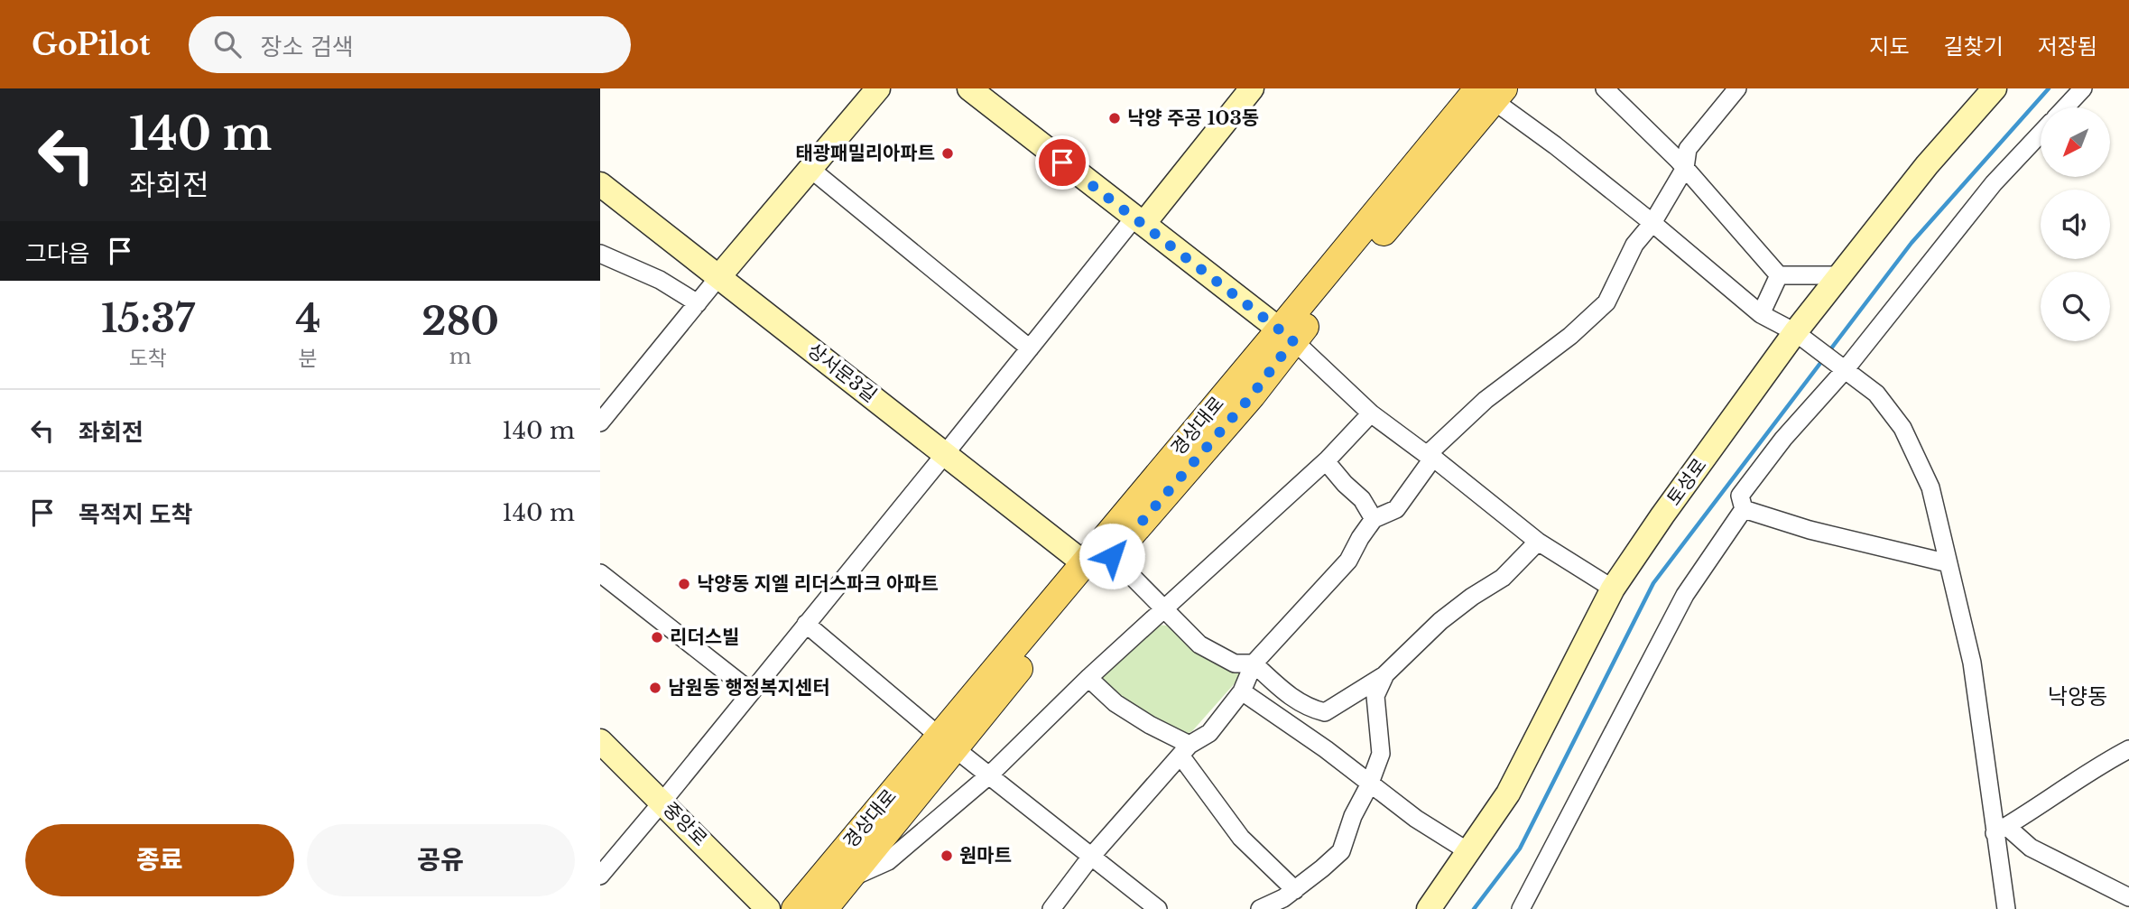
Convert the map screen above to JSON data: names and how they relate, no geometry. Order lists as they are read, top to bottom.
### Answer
{
  "streets": {
    "main road": ["경상대로"],
    "street": ["상서문3길", "토성로", "중앙로"]
  },
  "crossings": [
    ["상서문3길", "경상대로"]
  ],
  "districts": ["낙양동"],
  "places": [
    "낙양 주공 103동",
    "태광패밀리아파트",
    "낙양동 지엘 리더스파크 아파트",
    "리더스빌",
    "남원동 행정복지센터",
    "원마트"
  ],
  "north": "bottom left",
  "page": {
    "header": "GoPilot",
    "search": "장소 검색",
    "nav": ["지도", "길찾기", "저장됨"],
    "turn": ["140 m", "좌회전"],
    "then": "그다음",
    "eta": [
      "15:37",
      "도착",
      "4",
      "분",
      "280",
      "m"
    ],
    "list": [
      {
        "name": "좌회전",
        "value": "140 m"
      },
      {
        "name": "목적지 도착",
        "value": "140 m"
      }
    ],
    "buttons": ["종료", "공유"]
  }
}
